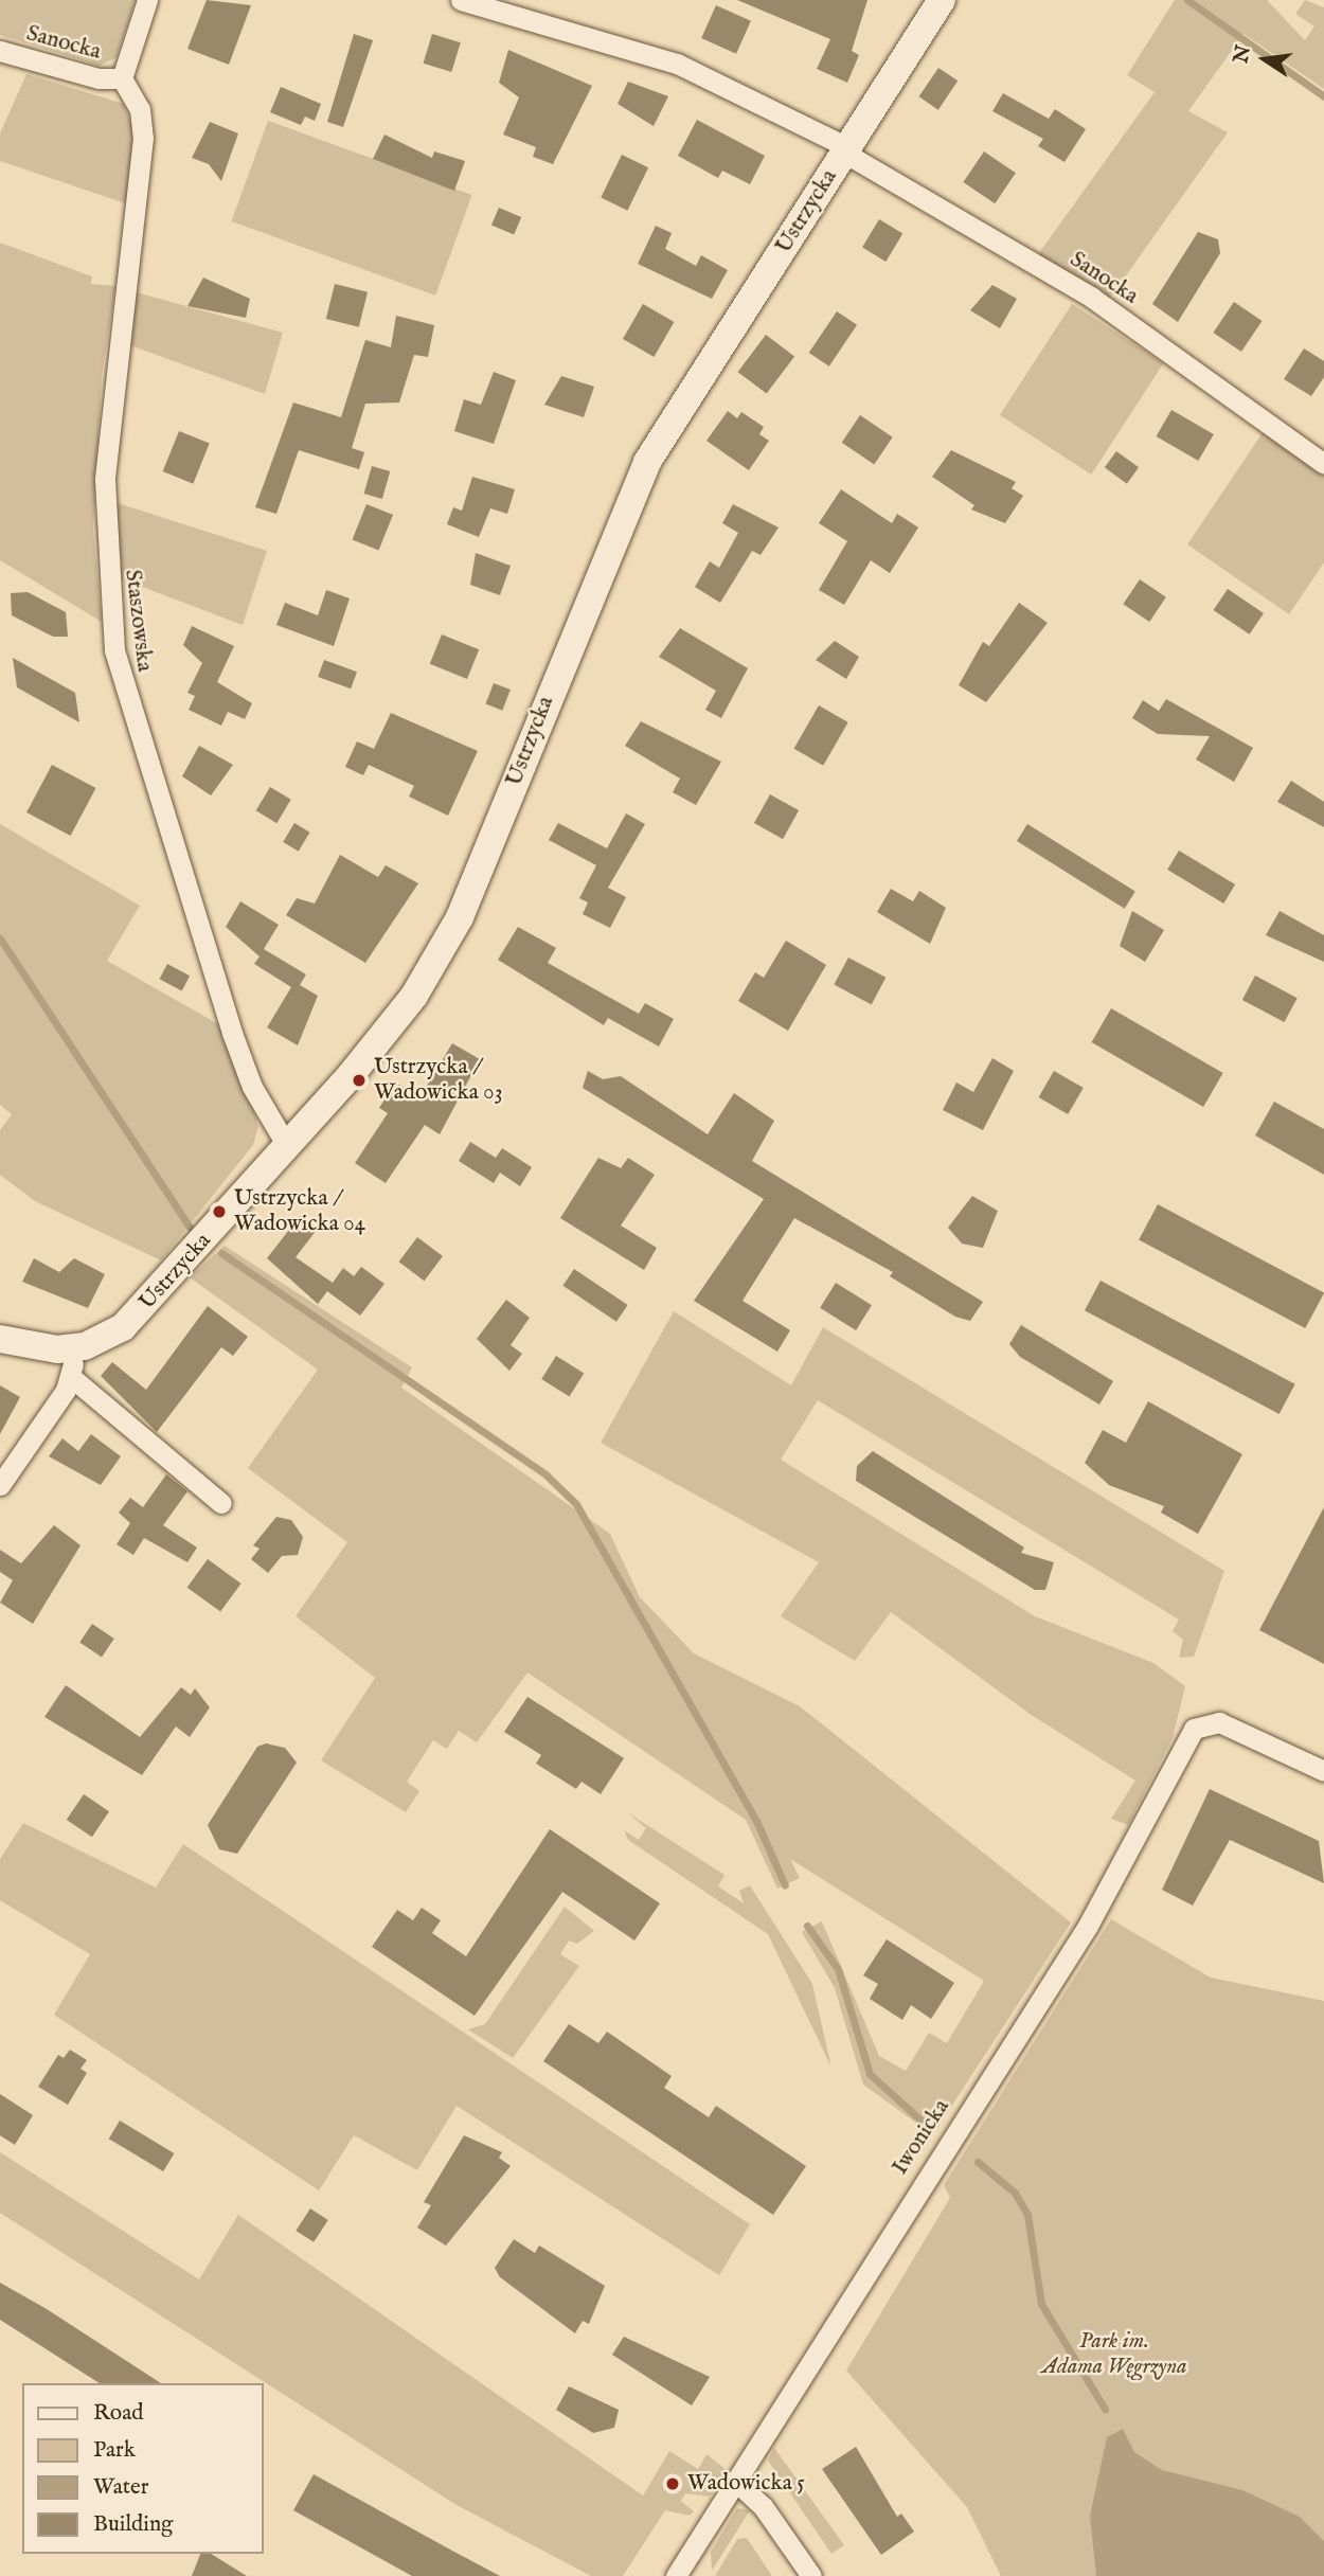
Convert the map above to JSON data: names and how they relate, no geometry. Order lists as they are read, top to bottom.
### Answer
{
  "streets": {
    "street": [
      "Sanocka",
      "Ustrzycka",
      "Staszowska",
      "Iwonicka"
    ]
  },
  "crossings": [
    ["Sanocka", "Ustrzycka"],
    ["Sanocka", "Staszowska"],
    ["Ustrzycka", "Staszowska"]
  ],
  "parks": ["Park im. Adama Węgrzyna"],
  "places": ["Ustrzycka / Wadowicka 03", "Ustrzycka / Wadowicka 04", "Wadowicka 5"],
  "legend": [
    "Road",
    "Park",
    "Water",
    "Building"
  ],
  "north": "left"
}
